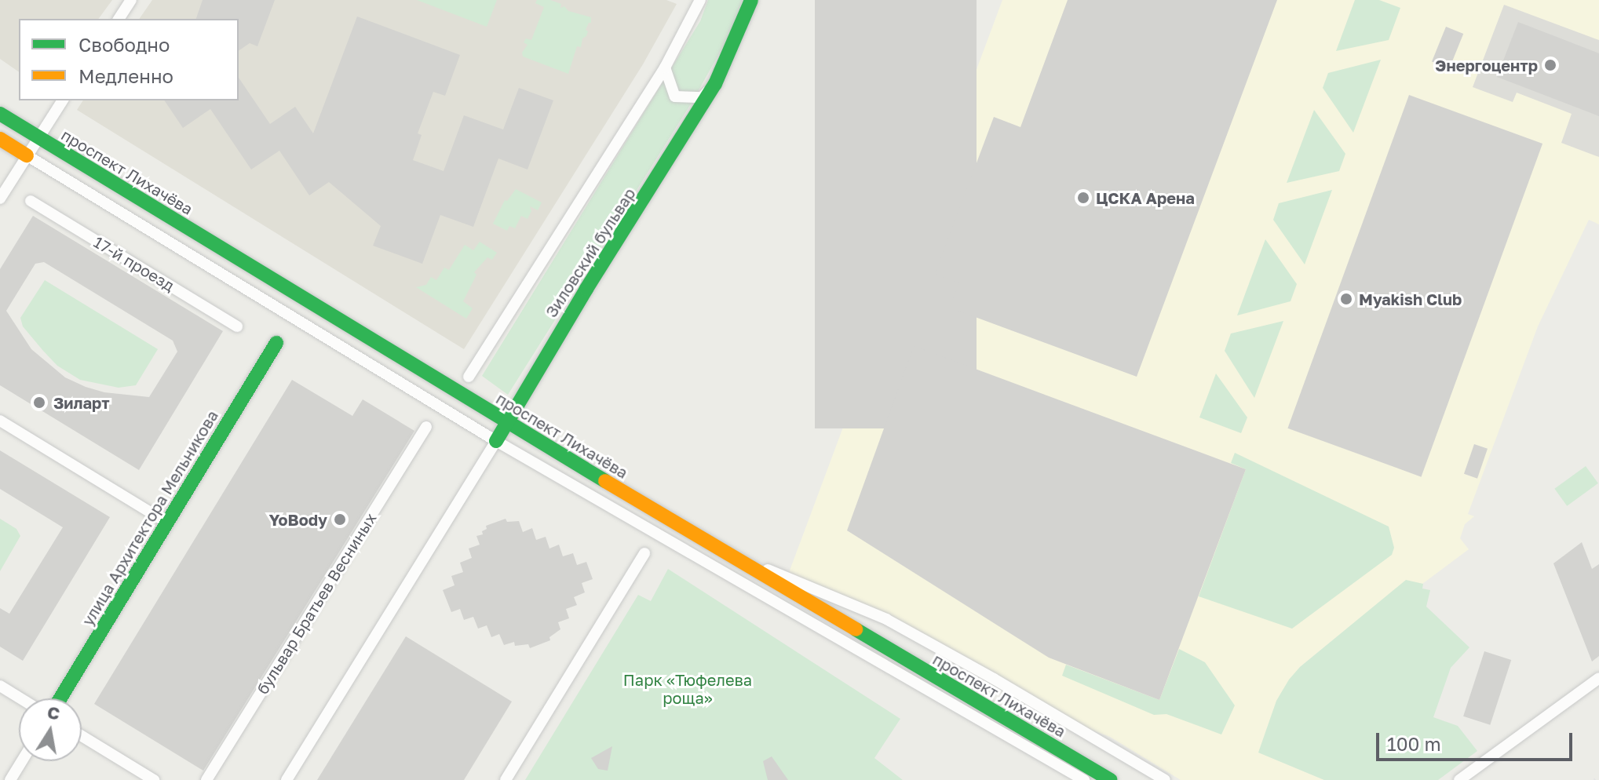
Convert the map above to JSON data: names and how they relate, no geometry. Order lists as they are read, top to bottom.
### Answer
{
  "streets": {
    "street": [
      "проспект Лихачёва",
      "Зиловский бульвар",
      "17-й проезд",
      "улица Архитектора Мельникова",
      "бульвар Братьев Весниных"
    ]
  },
  "crossings": [
    ["проспект Лихачёва", "Зиловский бульвар"]
  ],
  "parks": ["Парк «Тюфелева роща»"],
  "places": [
    "Энергоцентр",
    "ЦСКА Арена",
    "Myakish Club",
    "Зиларт",
    "YoBody"
  ],
  "legend": ["Свободно", "Медленно"],
  "scale_bar": "100 m",
  "north": "top"
}
